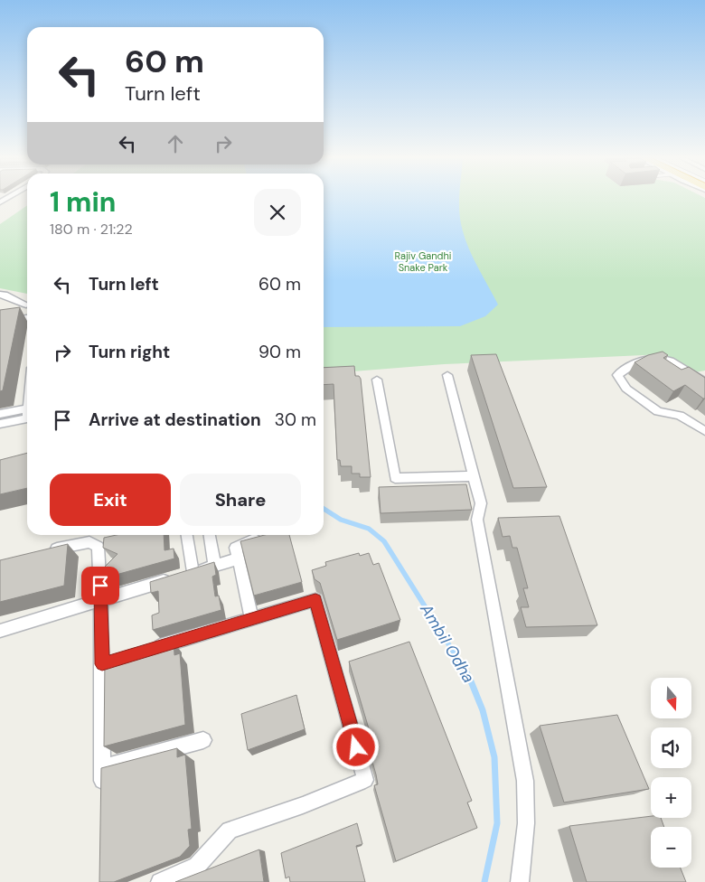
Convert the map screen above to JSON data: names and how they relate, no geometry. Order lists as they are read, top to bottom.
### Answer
{
  "water": ["Ambil Odha"],
  "parks": ["Rajiv Gandhi Snake Park"],
  "north": "bottom",
  "page": {
    "turn": ["60 m", "Turn left"],
    "heading": ["1 min", "180 m · 21:22"],
    "list": [
      {
        "name": "Turn left",
        "value": "60 m"
      },
      {
        "name": "Turn right",
        "value": "90 m"
      },
      {
        "name": "Arrive at destination",
        "value": "30 m"
      }
    ],
    "buttons": ["Exit", "Share"],
    "map_buttons": ["+", "−"]
  }
}
